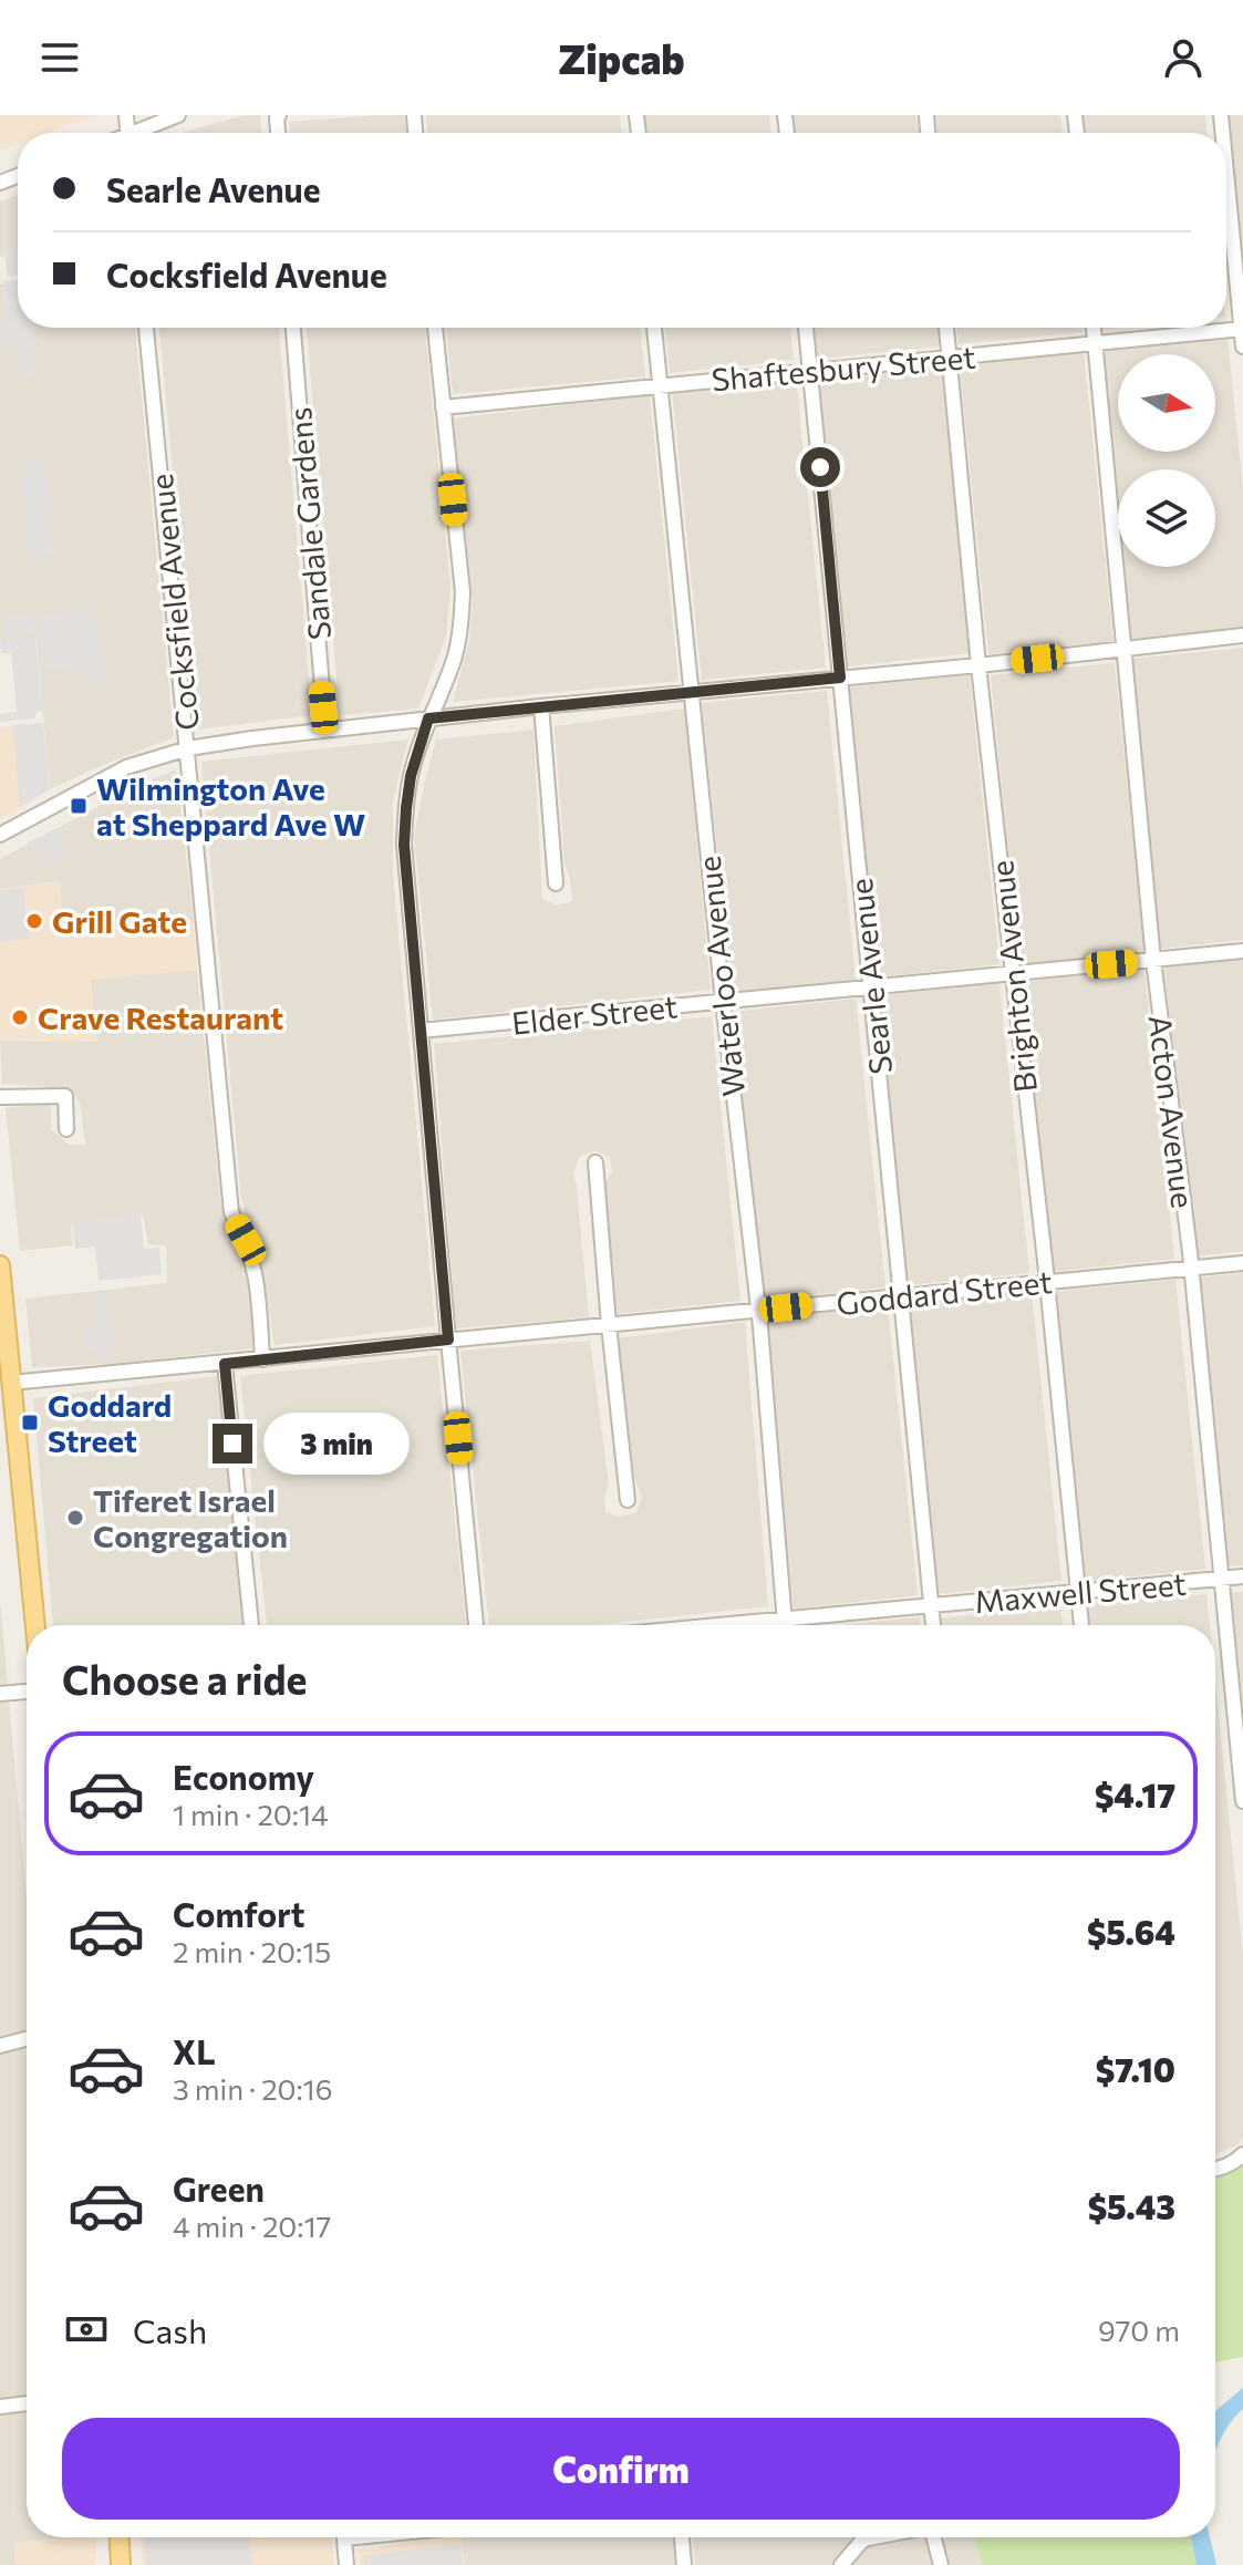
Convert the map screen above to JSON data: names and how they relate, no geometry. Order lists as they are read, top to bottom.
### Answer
{
  "streets": {
    "street": [
      "Shaftesbury Street",
      "Sandale Gardens",
      "Cocksfield Avenue",
      "Waterloo Avenue",
      "Searle Avenue",
      "Brighton Avenue",
      "Elder Street",
      "Acton Avenue",
      "Goddard Street",
      "Maxwell Street"
    ]
  },
  "crossings": [
    ["Shaftesbury Street", "Waterloo Avenue"],
    ["Shaftesbury Street", "Searle Avenue"],
    ["Shaftesbury Street", "Brighton Avenue"],
    ["Shaftesbury Street", "Acton Avenue"],
    ["Cocksfield Avenue", "Goddard Street"],
    ["Waterloo Avenue", "Elder Street"],
    ["Waterloo Avenue", "Goddard Street"],
    ["Waterloo Avenue", "Maxwell Street"],
    ["Searle Avenue", "Elder Street"],
    ["Searle Avenue", "Goddard Street"],
    ["Searle Avenue", "Maxwell Street"],
    ["Brighton Avenue", "Elder Street"],
    ["Brighton Avenue", "Goddard Street"],
    ["Brighton Avenue", "Maxwell Street"],
    ["Elder Street", "Acton Avenue"],
    ["Acton Avenue", "Goddard Street"],
    ["Acton Avenue", "Maxwell Street"]
  ],
  "places": {
    "transit": ["Wilmington Ave at Sheppard Ave W", "Goddard Street"],
    "other": ["Grill Gate", "Crave Restaurant", "Tiferet Israel Congregation"]
  },
  "north": "right",
  "page": {
    "header": "Zipcab",
    "banner": ["Searle Avenue", "Cocksfield Avenue"],
    "bubble": "3 min",
    "heading": "Choose a ride",
    "list": [
      {
        "name": "Economy",
        "note": "1 min · 20:14",
        "value": "$4.17"
      },
      {
        "name": "Comfort",
        "note": "2 min · 20:15",
        "value": "$5.64"
      },
      {
        "name": "XL",
        "note": "3 min · 20:16",
        "value": "$7.10"
      },
      {
        "name": "Green",
        "note": "4 min · 20:17",
        "value": "$5.43"
      }
    ],
    "pay": ["Cash", "970 m"],
    "buttons": "Confirm"
  }
}
